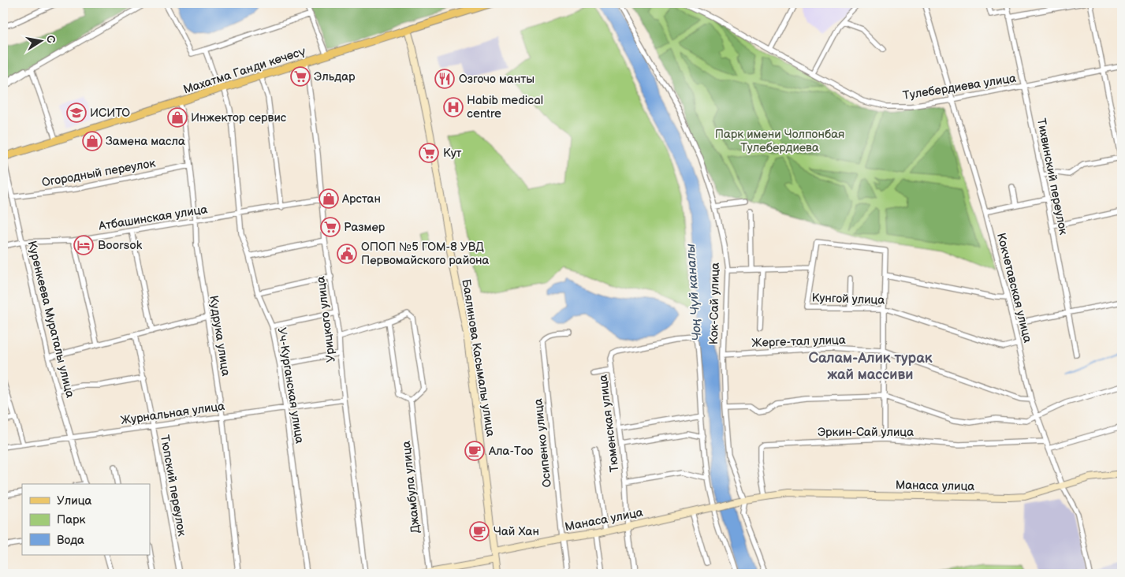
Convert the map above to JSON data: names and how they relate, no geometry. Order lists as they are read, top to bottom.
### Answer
{
  "streets": {
    "main road": ["Махатма Ганди көчөсү"],
    "street": [
      "Тулебердиева улица",
      "Огородный переулок",
      "Тихвинский переулок",
      "Атбашинская улица",
      "Кокчетавская улица",
      "Кунгой улица",
      "Кок-Сай улица",
      "Куренкеева Мураталы улица",
      "Урицкого улица",
      "Кудрука улица",
      "Жерге-тал улица",
      "Баялинова Касымалы улица",
      "Уч-Курганская улица",
      "Журнальная улица",
      "Тюменская улица",
      "Эркин-Сай улица",
      "Осипенко улица",
      "Тюпский переулок",
      "Манаса улица",
      "Джамбула улица"
    ]
  },
  "crossings": [
    ["Махатма Ганди көчөсү", "Куренкеева Мураталы улица"],
    ["Махатма Ганди көчөсү", "Урицкого улица"],
    ["Махатма Ганди көчөсү", "Кудрука улица"],
    ["Махатма Ганди көчөсү", "Баялинова Касымалы улица"],
    ["Махатма Ганди көчөсү", "Уч-Курганская улица"],
    ["Тулебердиева улица", "Тихвинский переулок"],
    ["Тулебердиева улица", "Кокчетавская улица"],
    ["Огородный переулок", "Куренкеева Мураталы улица"],
    ["Огородный переулок", "Кудрука улица"],
    ["Атбашинская улица", "Куренкеева Мураталы улица"],
    ["Атбашинская улица", "Урицкого улица"],
    ["Атбашинская улица", "Кудрука улица"],
    ["Атбашинская улица", "Уч-Курганская улица"],
    ["Кокчетавская улица", "Кунгой улица"],
    ["Кокчетавская улица", "Жерге-тал улица"],
    ["Кокчетавская улица", "Эркин-Сай улица"],
    ["Кокчетавская улица", "Манаса улица"],
    ["Кок-Сай улица", "Жерге-тал улица"],
    ["Кок-Сай улица", "Манаса улица"],
    ["Куренкеева Мураталы улица", "Журнальная улица"],
    ["Урицкого улица", "Журнальная улица"],
    ["Кудрука улица", "Журнальная улица"],
    ["Баялинова Касымалы улица", "Манаса улица"],
    ["Уч-Курганская улица", "Журнальная улица"],
    ["Журнальная улица", "Тюпский переулок"],
    ["Тюменская улица", "Манаса улица"],
    ["Эркин-Сай улица", "Манаса улица"],
    ["Осипенко улица", "Манаса улица"]
  ],
  "districts": ["Салам-Алик турак жай массиви"],
  "water": ["Чоң Чүй каналы"],
  "parks": ["Парк имени Чолпонбая Тулебердиева"],
  "places": {
    "supermarket": ["Эльдар", "Кут", "Размер"],
    "restaurant": ["Озгочо манты"],
    "hospital": ["Habib medical centre"],
    "school or university": ["ИСИТО"],
    "shop": ["Инжектор сервис", "Замена масла", "Арстан"],
    "hotel": ["Boorsok"],
    "public building": ["ОПОП №5 ГОМ-8 УВД Первомайского района"],
    "cafe": ["Ала-Тоо", "Чай Хан"]
  },
  "legend": ["Улица", "Парк", "Вода"],
  "north": "right"
}
